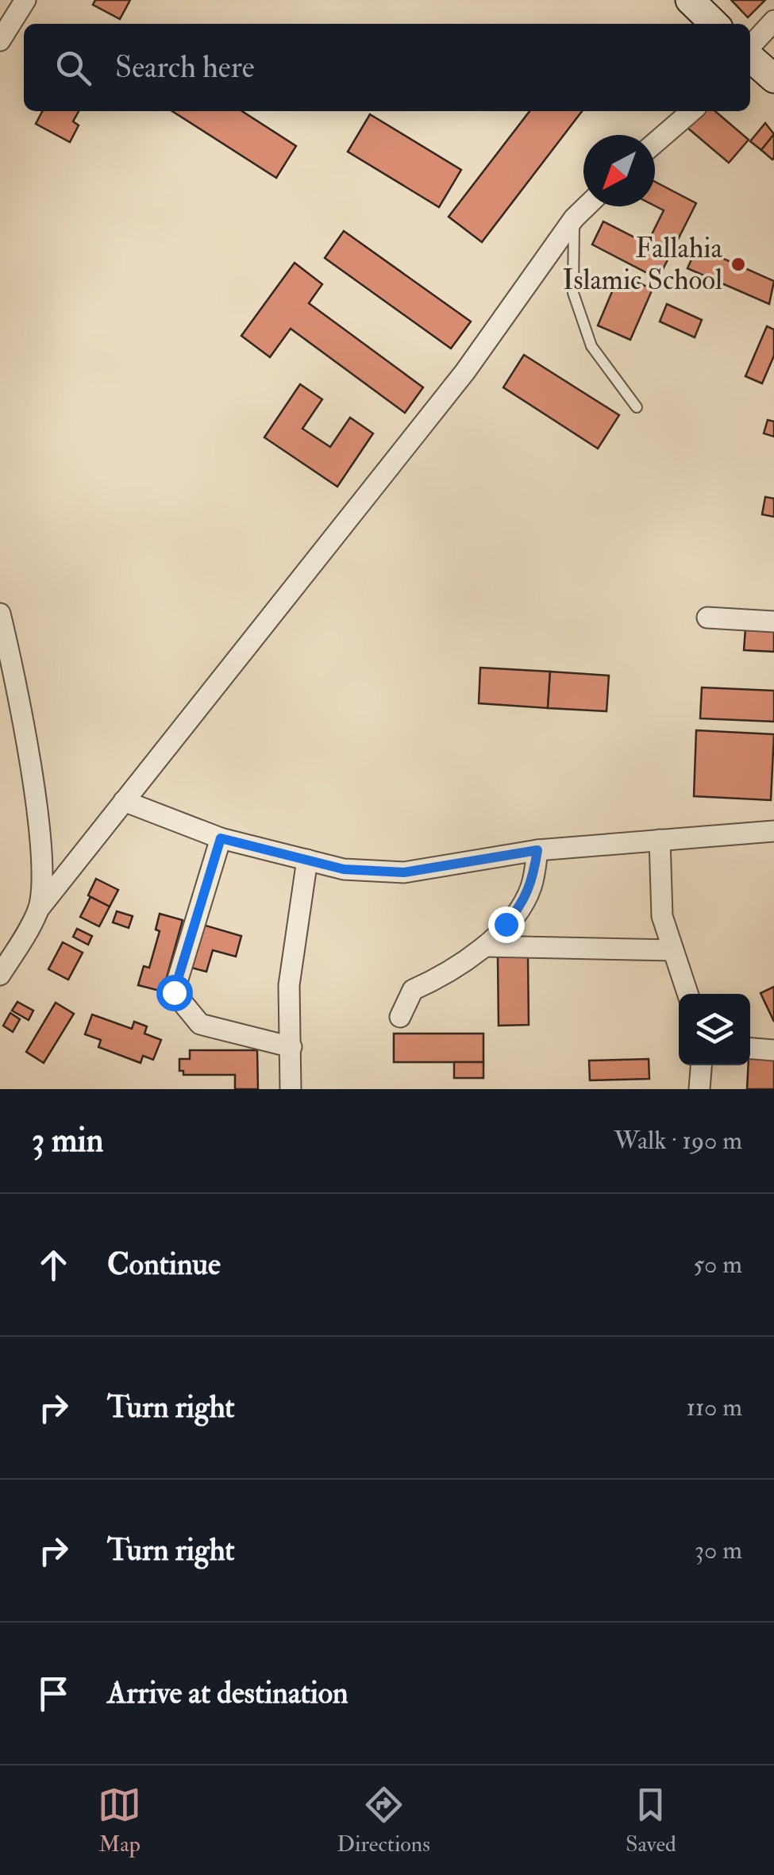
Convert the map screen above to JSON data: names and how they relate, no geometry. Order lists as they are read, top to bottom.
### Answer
{
  "places": ["Fallahia Islamic School"],
  "north": "bottom left",
  "page": {
    "search": "Search here",
    "heading": ["3 min", "Walk · 190 m"],
    "list": [
      ["Continue", "50 m"],
      ["Turn right", "110 m"],
      ["Turn right", "30 m"],
      "Arrive at destination"
    ],
    "nav": ["Map", "Directions", "Saved"]
  }
}
